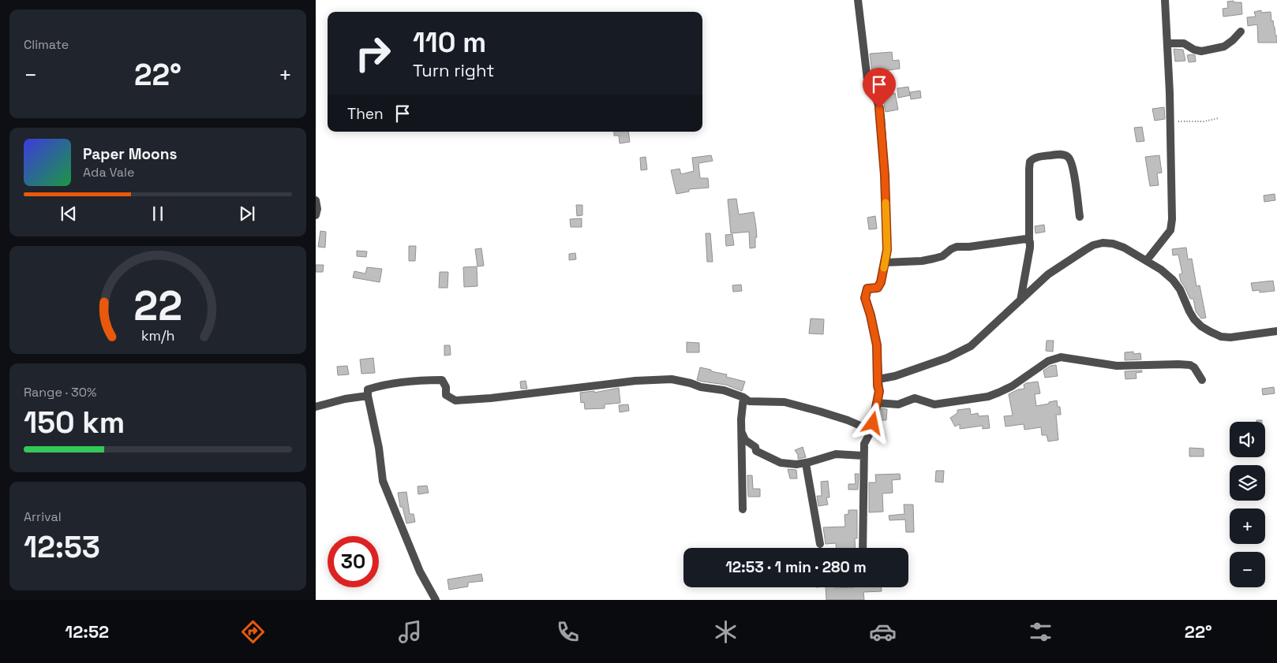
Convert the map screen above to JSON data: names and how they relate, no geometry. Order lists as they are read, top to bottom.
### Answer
{
  "page": {
    "tile": [
      "Climate",
      ["Range · 30%", "150 km"],
      ["Arrival", "12:53"]
    ],
    "turn": ["110 m", "Turn right"],
    "heat": ["−", "22°", "+"],
    "then": "Then",
    "song": ["Paper Moons", "Ada Vale"],
    "map_buttons": ["+", "−"],
    "limit": "30",
    "trip": "12:53 · 1 min · 280 m",
    "tabs": ["12:52", "22°"],
    "gauge": ["22", "km/h"]
  }
}
